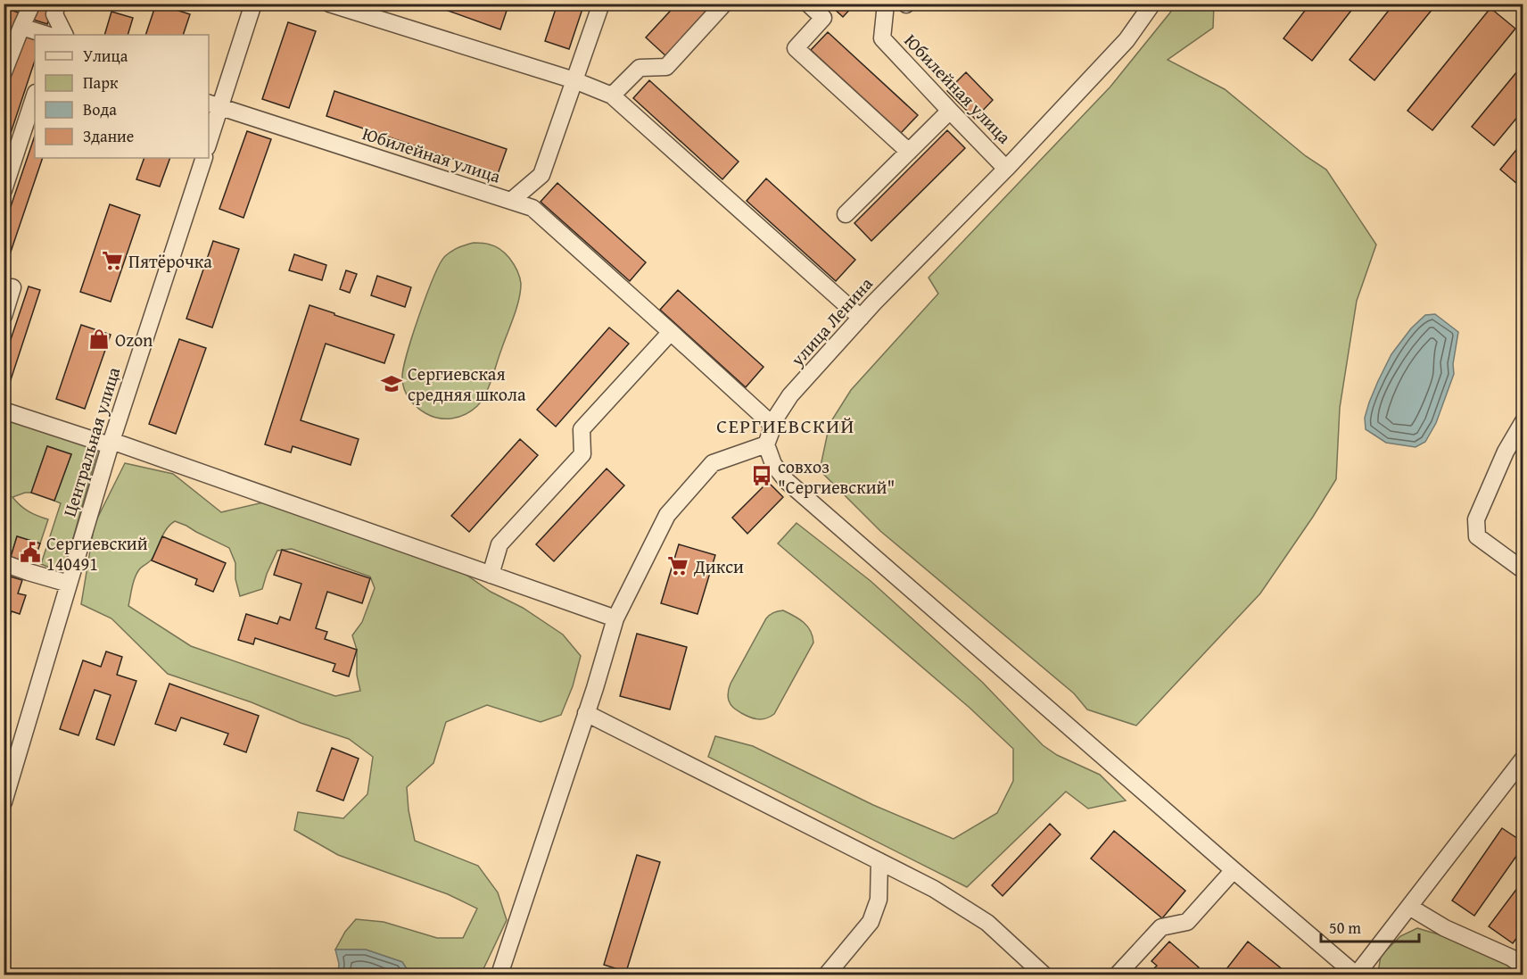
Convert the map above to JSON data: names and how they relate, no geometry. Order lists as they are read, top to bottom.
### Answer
{
  "streets": {
    "street": ["Юбилейная улица", "улица Ленина", "Центральная улица"]
  },
  "crossings": [
    ["Юбилейная улица", "улица Ленина"]
  ],
  "districts": ["СЕРГИЕВСКИЙ"],
  "places": {
    "supermarket": ["Пятёрочка", "Дикси"],
    "shop": ["Ozon"],
    "school or university": ["Сергиевская средняя школа"],
    "bus stop": ["совхоз \"Сергиевский\""],
    "public building": ["Сергиевский 140491"]
  },
  "legend": [
    "Улица",
    "Парк",
    "Вода",
    "Здание"
  ],
  "scale_bar": "50 m"
}
